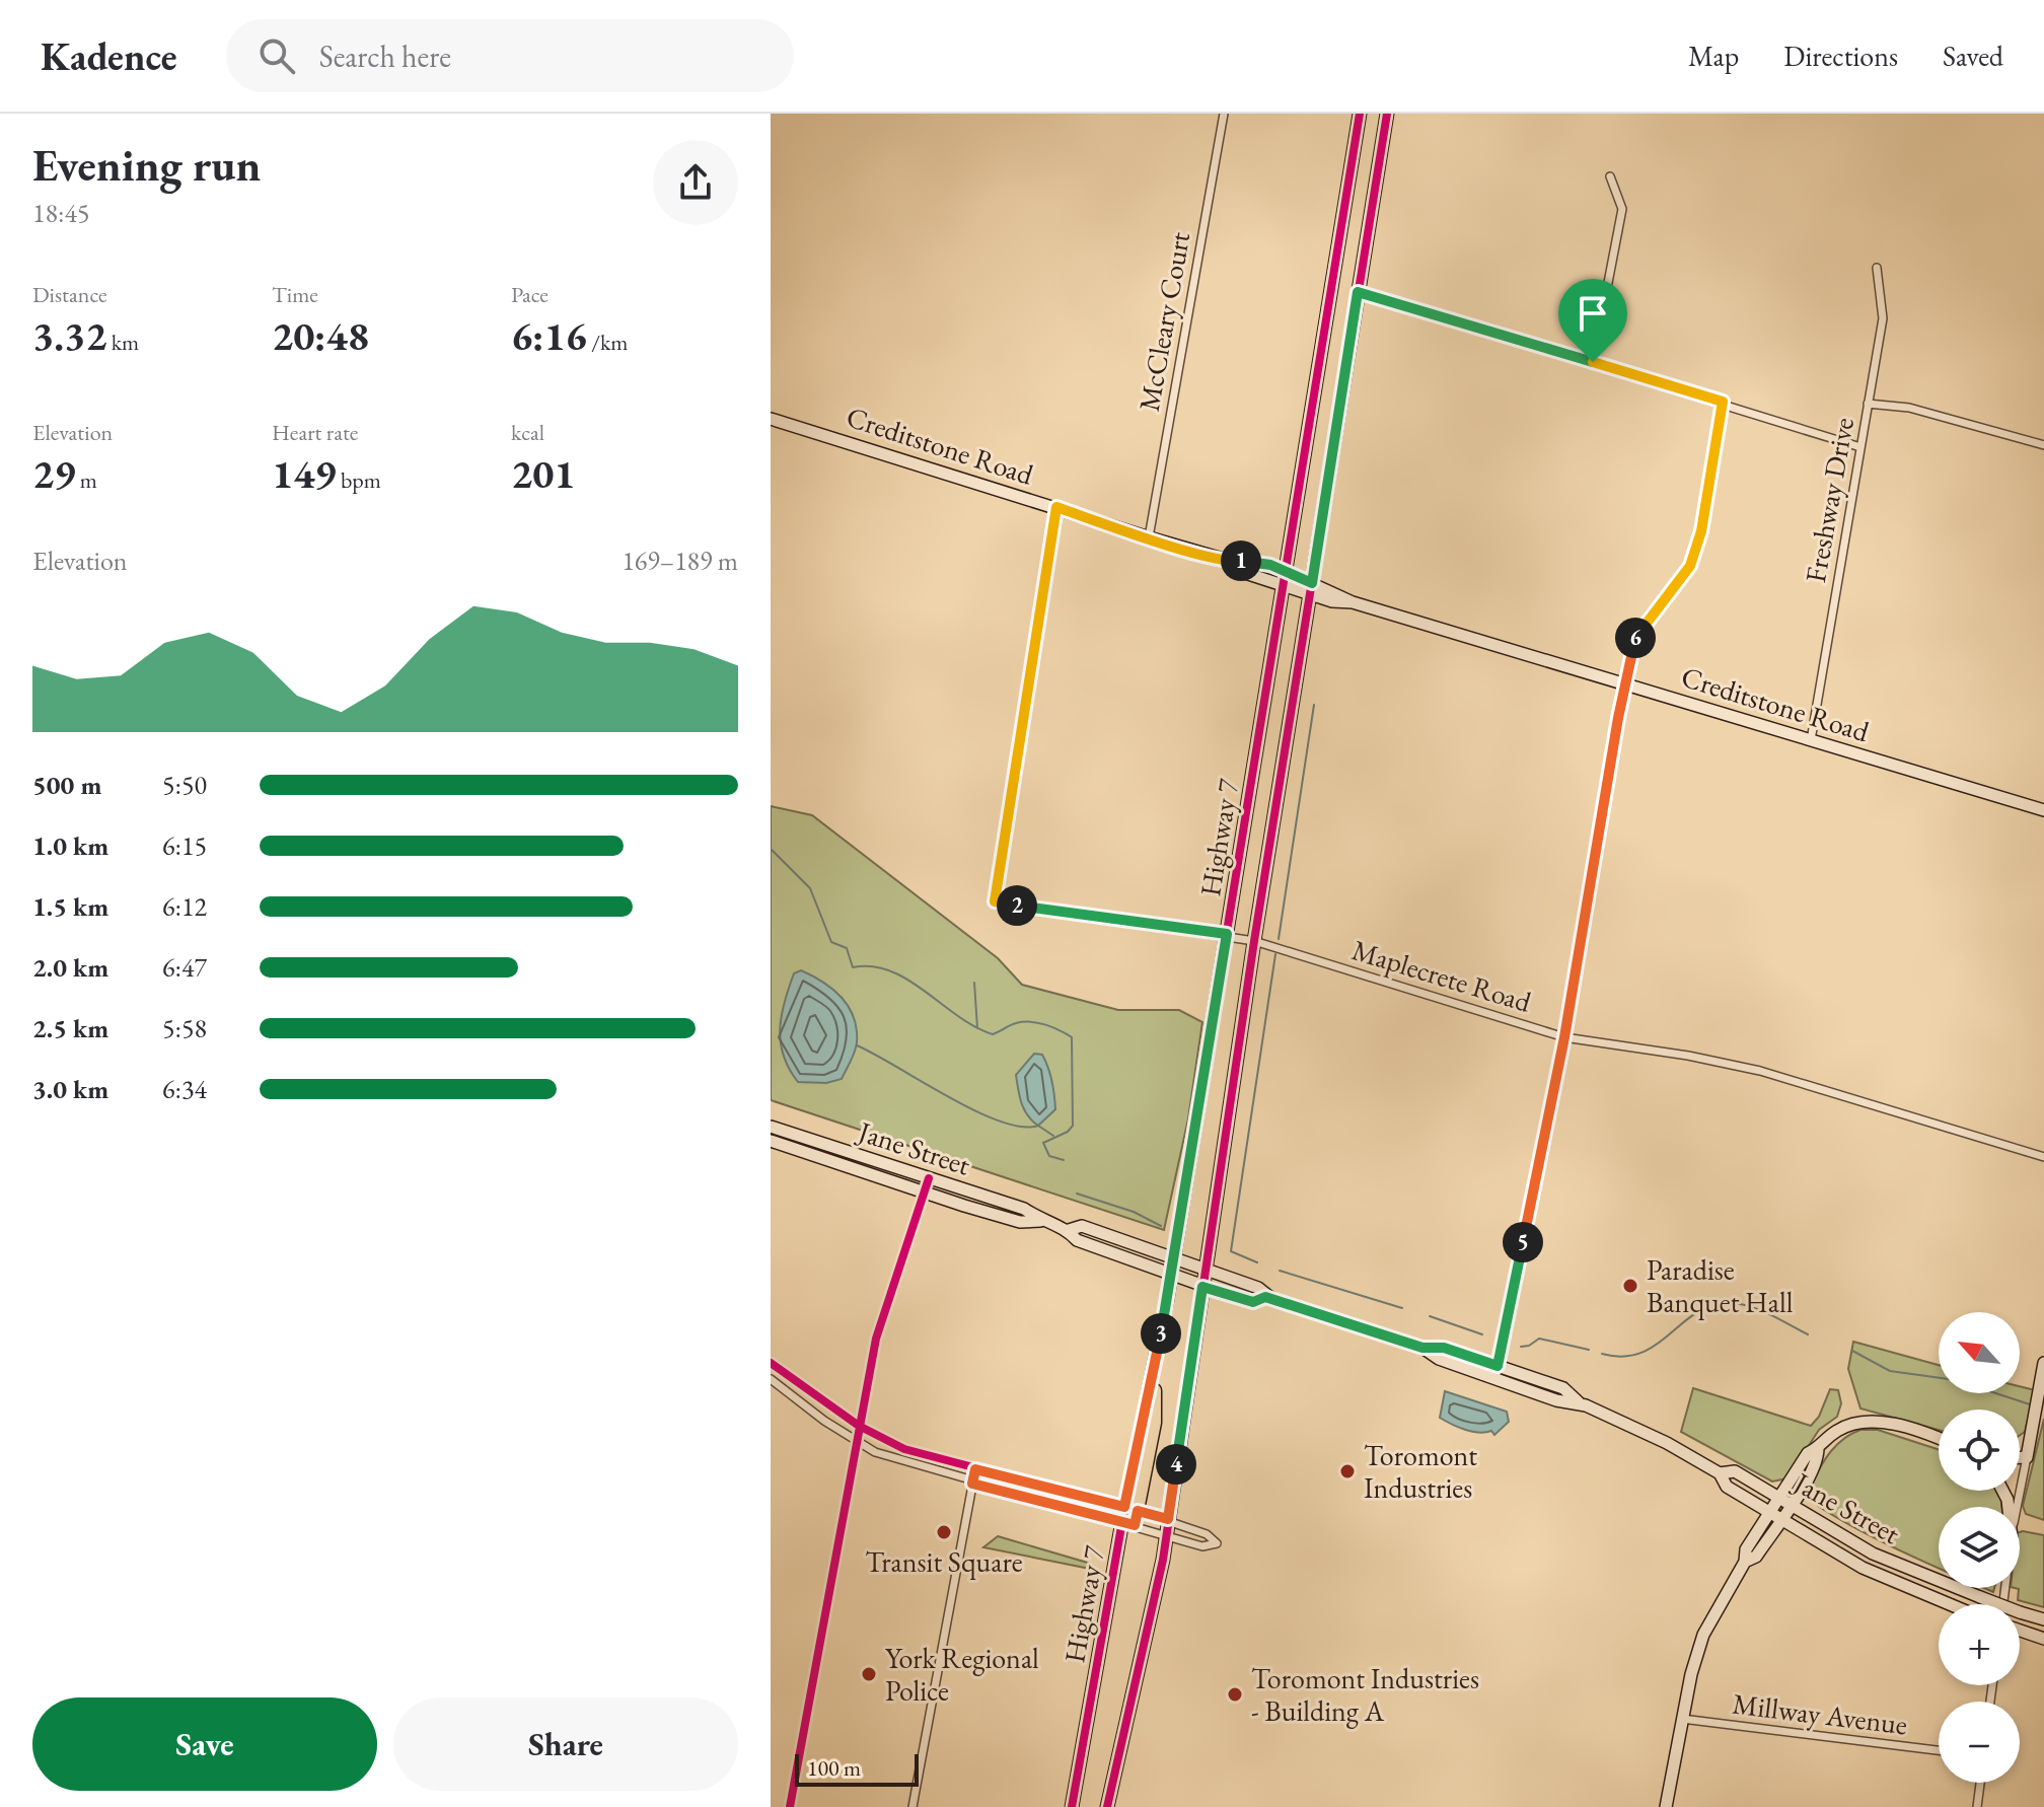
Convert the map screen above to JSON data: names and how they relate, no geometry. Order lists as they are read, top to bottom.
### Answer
{
  "streets": {
    "main road": ["Creditstone Road", "Highway 7", "Jane Street"],
    "street": [
      "McCleary Court",
      "Freshway Drive",
      "Maplecrete Road",
      "Millway Avenue"
    ]
  },
  "crossings": [
    ["McCleary Court", "Creditstone Road"],
    ["Creditstone Road", "Freshway Drive"],
    ["Creditstone Road", "Highway 7"],
    ["Creditstone Road", "Maplecrete Road"],
    ["Highway 7", "Maplecrete Road"],
    ["Highway 7", "Jane Street"]
  ],
  "places": [
    "Paradise Banquet Hall",
    "Toromont Industries",
    "Transit Square",
    "York Regional Police",
    "Toromont Industries - Building A"
  ],
  "scale_bar": "100 m",
  "north": "top left",
  "page": {
    "header": "Kadence",
    "search": "Search here",
    "nav": ["Map", "Directions", "Saved"],
    "heading": ["Evening run", "18:45"],
    "stats": [
      ["Distance", "3.32 km"],
      ["Time", "20:48"],
      ["Pace", "6:16 /km"],
      ["Elevation", "29 m"],
      ["Heart rate", "149 bpm"],
      ["kcal", "201"]
    ],
    "chart": ["Elevation", "169–189 m"],
    "pins": [
      "1",
      "6",
      "2",
      "5",
      "3",
      "4"
    ],
    "list": [
      {
        "name": "500 m",
        "note": "5:50"
      },
      {
        "name": "1.0 km",
        "note": "6:15"
      },
      {
        "name": "1.5 km",
        "note": "6:12"
      },
      {
        "name": "2.0 km",
        "note": "6:47"
      },
      {
        "name": "2.5 km",
        "note": "5:58"
      },
      {
        "name": "3.0 km",
        "note": "6:34"
      }
    ],
    "map_buttons": ["+", "−"],
    "buttons": ["Save", "Share"],
    "scale": "100 m"
  }
}
